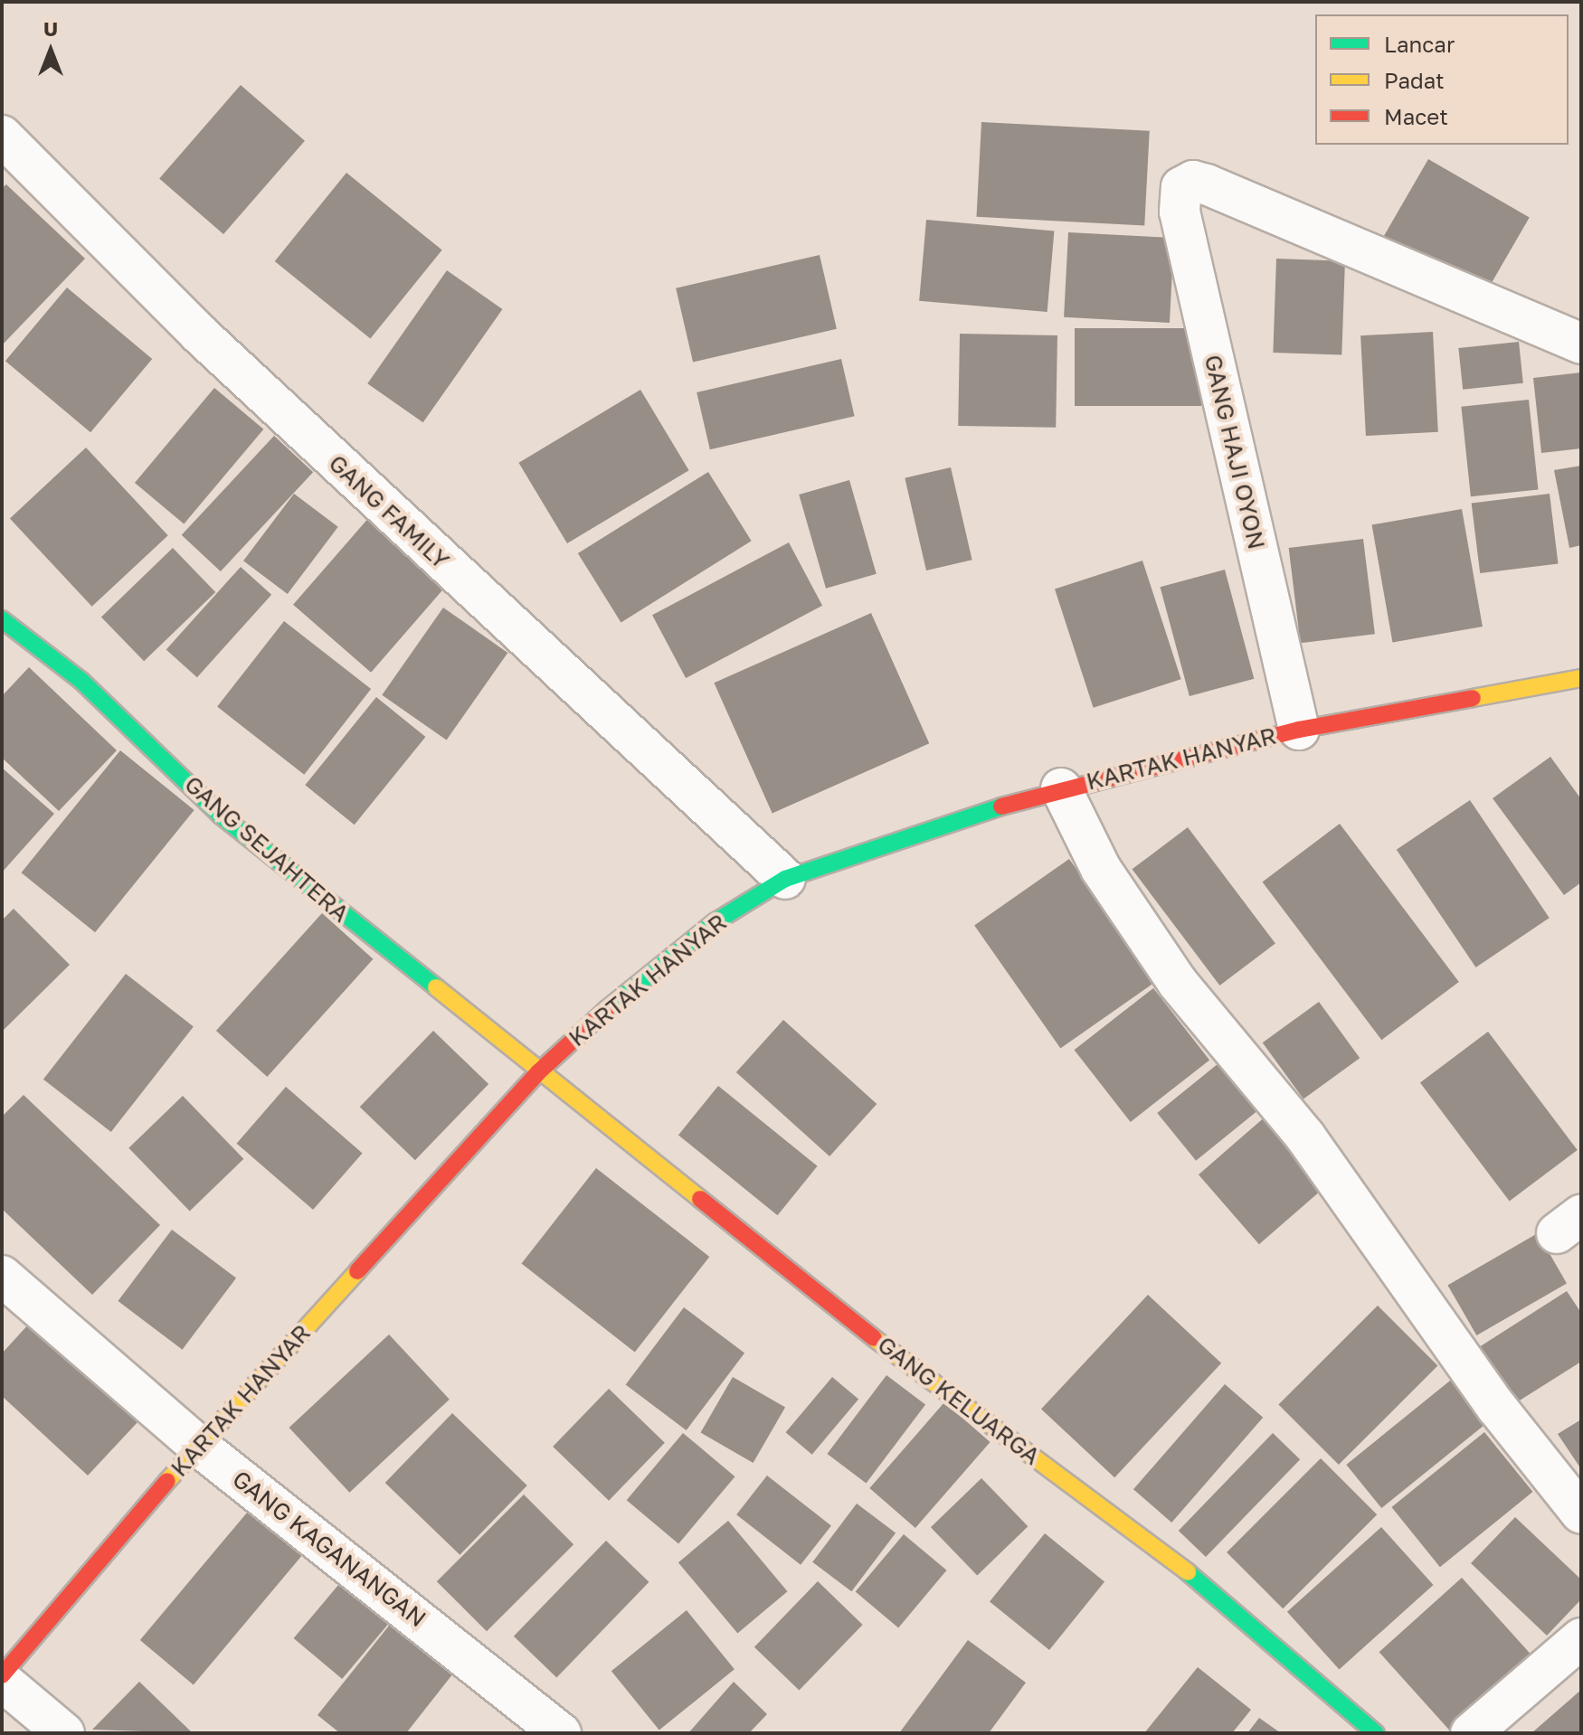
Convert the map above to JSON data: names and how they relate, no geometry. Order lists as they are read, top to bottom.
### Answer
{
  "streets": {
    "street": [
      "GANG HAJI OYON",
      "GANG FAMILY",
      "KARTAK HANYAR",
      "GANG SEJAHTERA",
      "GANG KELUARGA",
      "GANG KAGANANGAN"
    ]
  },
  "crossings": [
    ["GANG HAJI OYON", "KARTAK HANYAR"],
    ["GANG FAMILY", "KARTAK HANYAR"],
    ["KARTAK HANYAR", "GANG SEJAHTERA"],
    ["KARTAK HANYAR", "GANG KELUARGA"],
    ["KARTAK HANYAR", "GANG KAGANANGAN"],
    ["GANG SEJAHTERA", "GANG KELUARGA"]
  ],
  "legend": ["Lancar", "Padat", "Macet"],
  "north": "top"
}
